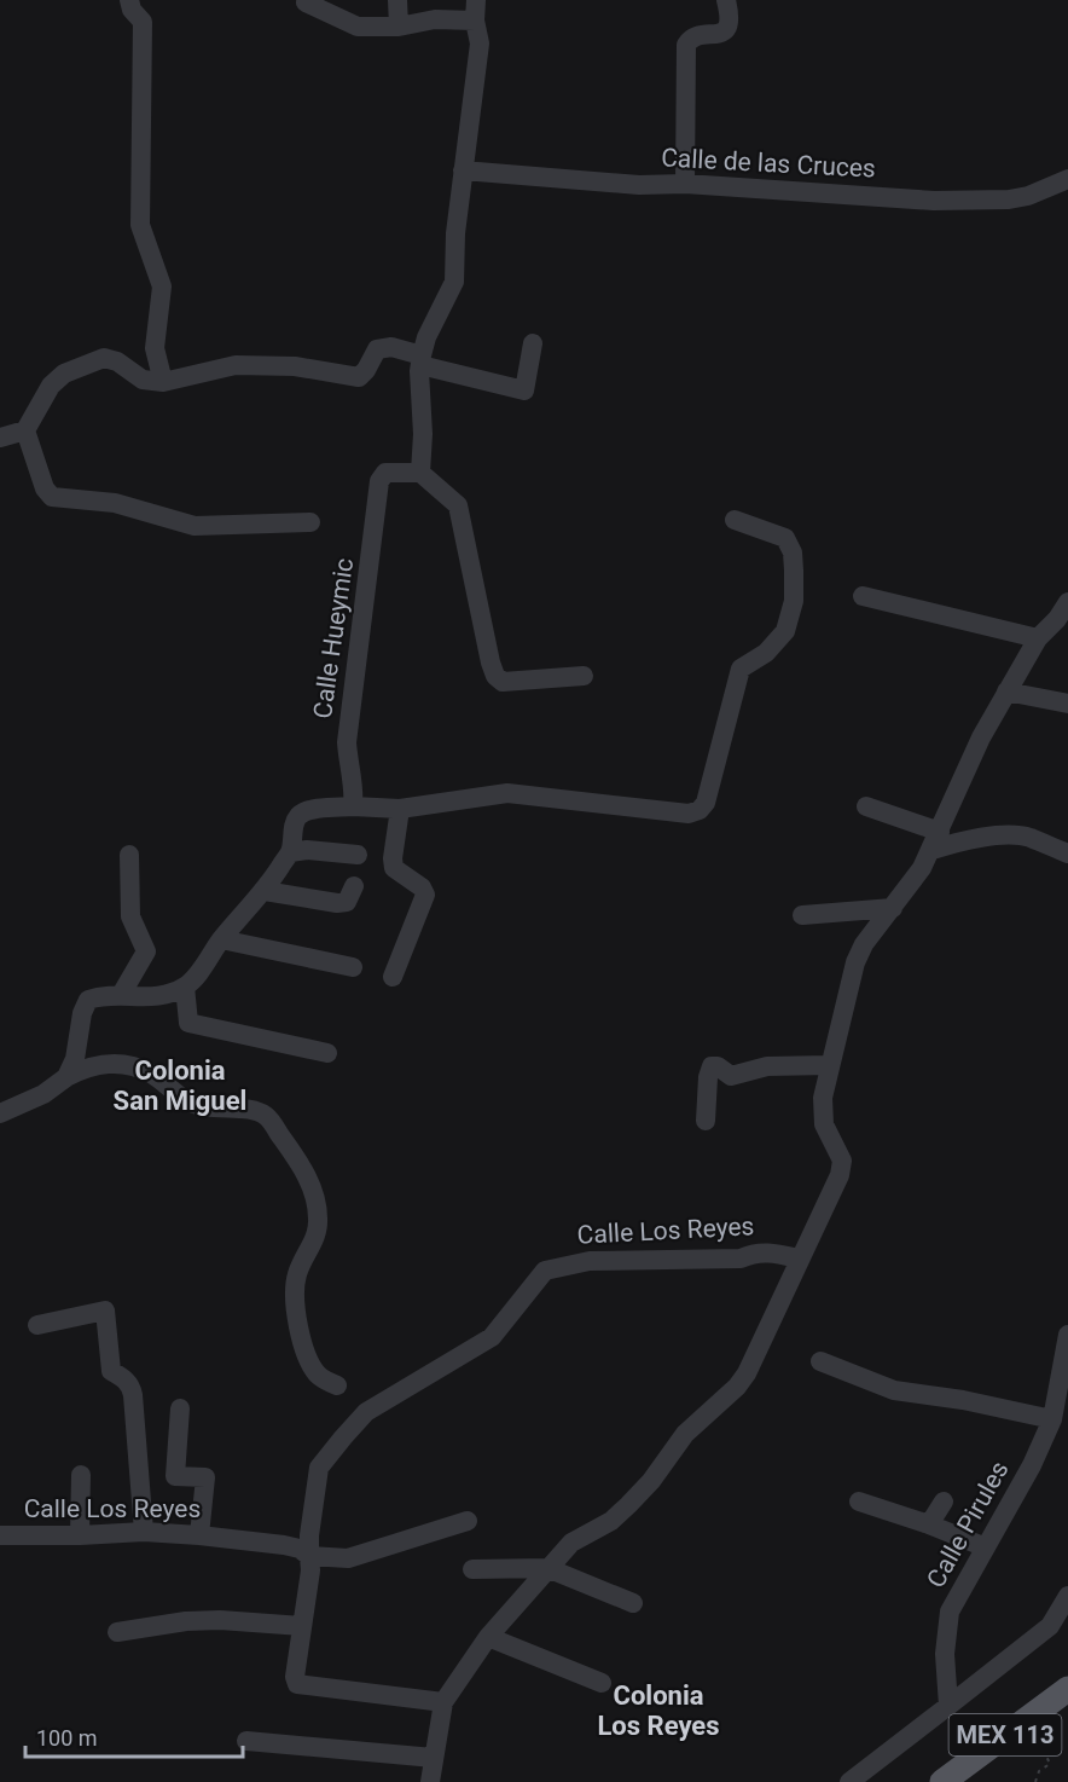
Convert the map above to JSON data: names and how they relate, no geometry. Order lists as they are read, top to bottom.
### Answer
{
  "streets": {
    "main road": ["MEX 113"],
    "street": [
      "Calle de las Cruces",
      "Calle Hueymic",
      "Calle Los Reyes",
      "Calle Pirules"
    ]
  },
  "districts": ["Colonia San Miguel", "Colonia Los Reyes"],
  "scale_bar": "100 m"
}
